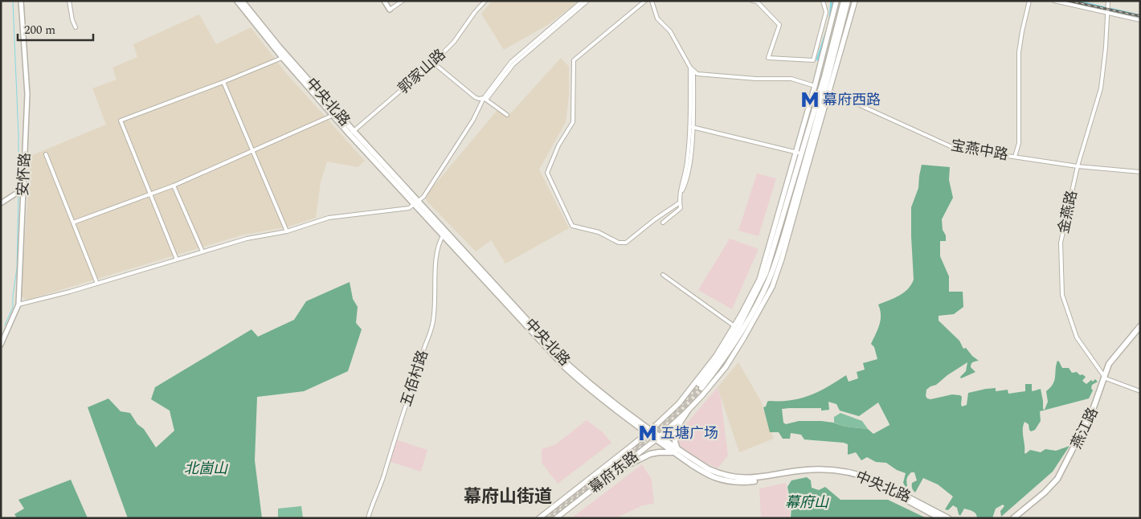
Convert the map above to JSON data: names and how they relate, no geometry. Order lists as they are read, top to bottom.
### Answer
{
  "streets": {
    "main road": ["中央北路", "燕江路", "幕府东路"],
    "street": [
      "郭家山路",
      "宝燕中路",
      "安怀路",
      "金燕路",
      "五佰村路"
    ]
  },
  "crossings": [
    ["郭家山路", "中央北路"],
    ["中央北路", "五佰村路"],
    ["中央北路", "幕府东路"],
    ["宝燕中路", "金燕路"],
    ["金燕路", "燕江路"]
  ],
  "districts": ["幕府山街道"],
  "parks": ["北崮山", "幕府山"],
  "places": {
    "metro station": ["幕府西路", "五塘广场"]
  },
  "scale_bar": "200 m"
}
